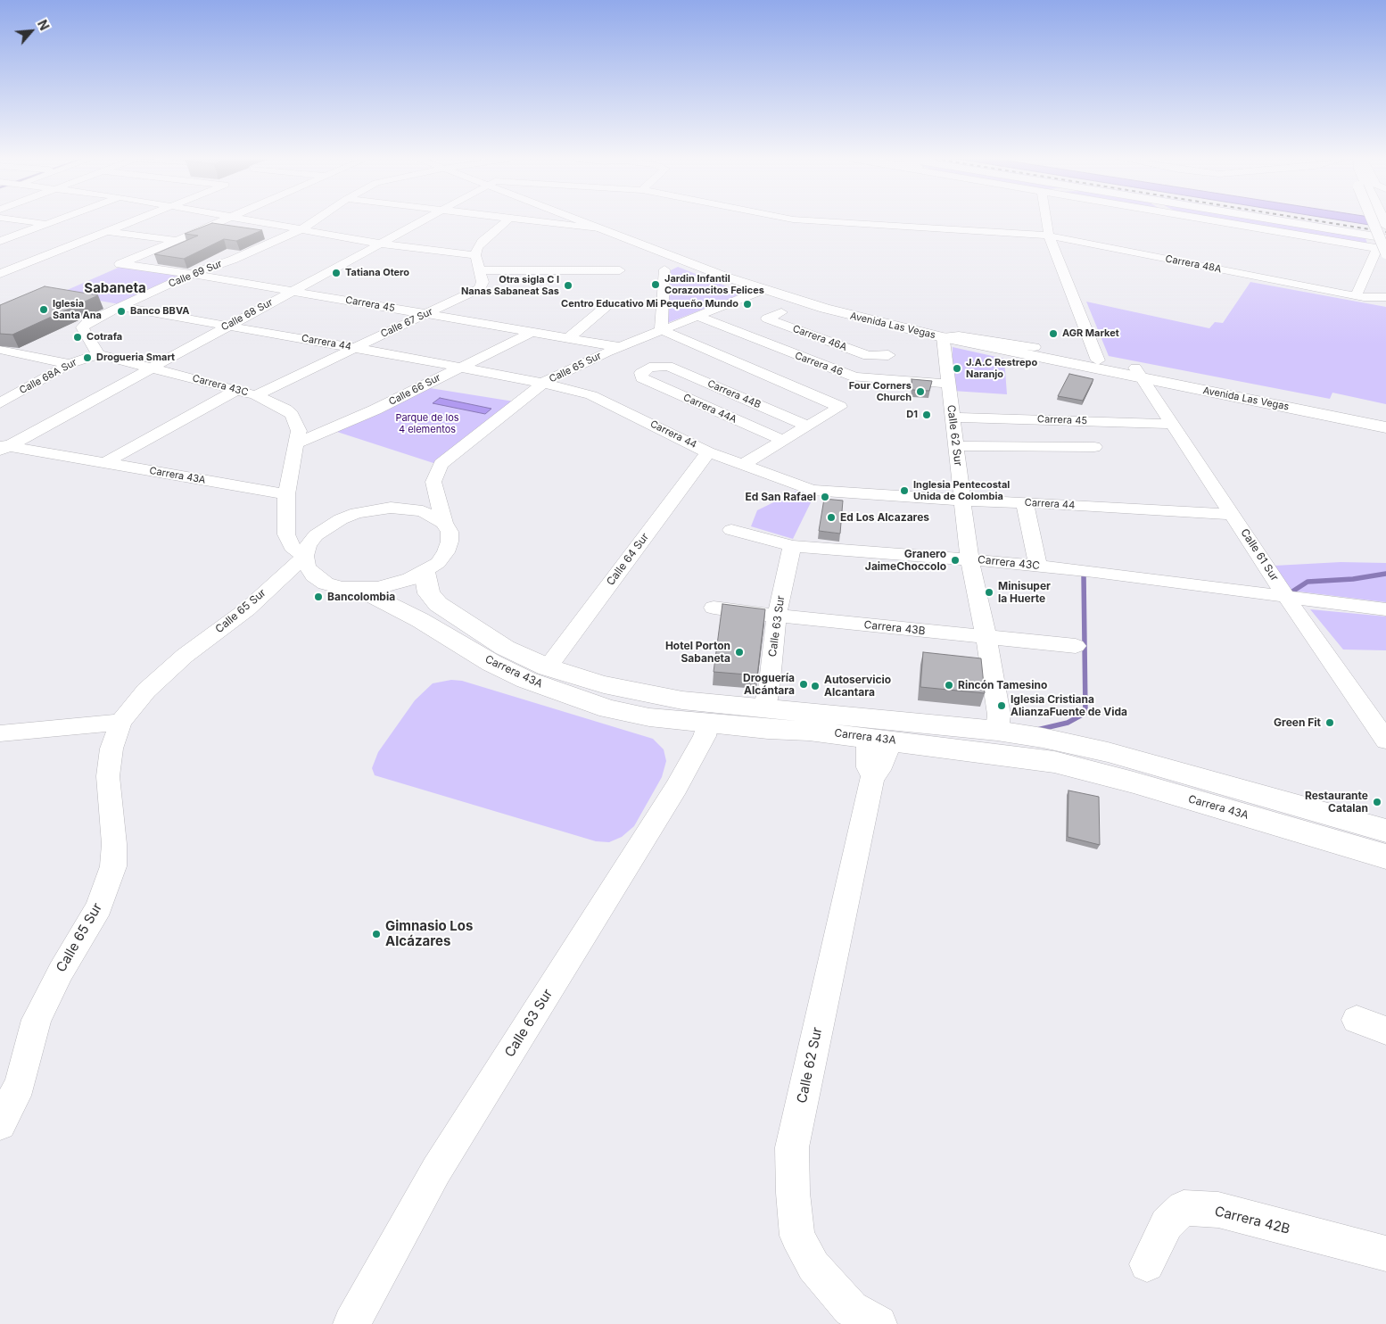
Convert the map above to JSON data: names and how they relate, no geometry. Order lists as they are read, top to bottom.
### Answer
{
  "streets": {
    "main road": ["Avenida Las Vegas", "Carrera 43A"],
    "street": [
      "Carrera 48A",
      "Calle 69 Sur",
      "Carrera 45",
      "Calle 68 Sur",
      "Calle 67 Sur",
      "Carrera 46A",
      "Carrera 44",
      "Carrera 46",
      "Calle 65 Sur",
      "Calle 68A Sur",
      "Carrera 43C",
      "Calle 66 Sur",
      "Carrera 44B",
      "Carrera 44A",
      "Calle 62 Sur",
      "Calle 61 Sur",
      "Calle 64 Sur",
      "Calle 63 Sur",
      "Carrera 43B",
      "Carrera 42B"
    ]
  },
  "crossings": [
    ["Calle 69 Sur", "Carrera 45"],
    ["Calle 69 Sur", "Carrera 44"],
    ["Calle 69 Sur", "Calle 68A Sur"],
    ["Calle 69 Sur", "Carrera 43C"],
    ["Carrera 45", "Calle 68 Sur"],
    ["Carrera 45", "Calle 67 Sur"],
    ["Carrera 45", "Calle 65 Sur"],
    ["Carrera 45", "Calle 66 Sur"],
    ["Carrera 45", "Calle 62 Sur"],
    ["Carrera 45", "Calle 61 Sur"],
    ["Calle 68 Sur", "Carrera 44"],
    ["Calle 68 Sur", "Carrera 43C"],
    ["Calle 68 Sur", "Carrera 43A"],
    ["Calle 67 Sur", "Carrera 44"],
    ["Calle 67 Sur", "Carrera 43C"],
    ["Avenida Las Vegas", "Calle 65 Sur"],
    ["Avenida Las Vegas", "Calle 62 Sur"],
    ["Avenida Las Vegas", "Calle 61 Sur"],
    ["Carrera 44", "Calle 65 Sur"],
    ["Carrera 44", "Calle 66 Sur"],
    ["Carrera 44", "Calle 62 Sur"],
    ["Carrera 44", "Calle 61 Sur"],
    ["Carrera 44", "Calle 64 Sur"],
    ["Carrera 46", "Calle 65 Sur"],
    ["Carrera 46", "Calle 62 Sur"],
    ["Calle 65 Sur", "Carrera 43A"],
    ["Calle 68A Sur", "Carrera 43C"],
    ["Carrera 43C", "Calle 66 Sur"],
    ["Carrera 43C", "Calle 62 Sur"],
    ["Carrera 43C", "Carrera 43A"],
    ["Carrera 43C", "Calle 61 Sur"],
    ["Carrera 43C", "Calle 63 Sur"],
    ["Carrera 44B", "Carrera 44A"],
    ["Calle 62 Sur", "Carrera 43A"],
    ["Calle 62 Sur", "Carrera 43B"],
    ["Carrera 43A", "Calle 64 Sur"],
    ["Carrera 43A", "Calle 63 Sur"],
    ["Calle 63 Sur", "Carrera 43B"]
  ],
  "districts": ["Sabaneta"],
  "parks": ["Parque de los 4 elementos"],
  "places": [
    "Tatiana Otero",
    "Jardin Infantil Corazoncitos Felices",
    "Otra sigla C I Nanas Sabaneat Sas",
    "Centro Educativo Mi Pequeño Mundo",
    "Iglesia Santa Ana",
    "Banco BBVA",
    "AGR Market",
    "Cotrafa",
    "Drogueria Smart",
    "J.A.C Restrepo Naranjo",
    "Four Corners Church",
    "D1",
    "Inglesia Pentecostal Unida de Colombia",
    "Ed San Rafael",
    "Ed Los Alcazares",
    "Granero JaimeChoccolo",
    "Minisuper la Huerte",
    "Bancolombia",
    "Hotel Porton Sabaneta",
    "Droguería Alcántara",
    "Rincón Tamesino",
    "Autoservicio Alcantara",
    "Iglesia Cristiana AlianzaFuente de Vida",
    "Green Fit",
    "Restaurante Catalan",
    "Gimnasio Los Alcázares"
  ],
  "north": "top right"
}
